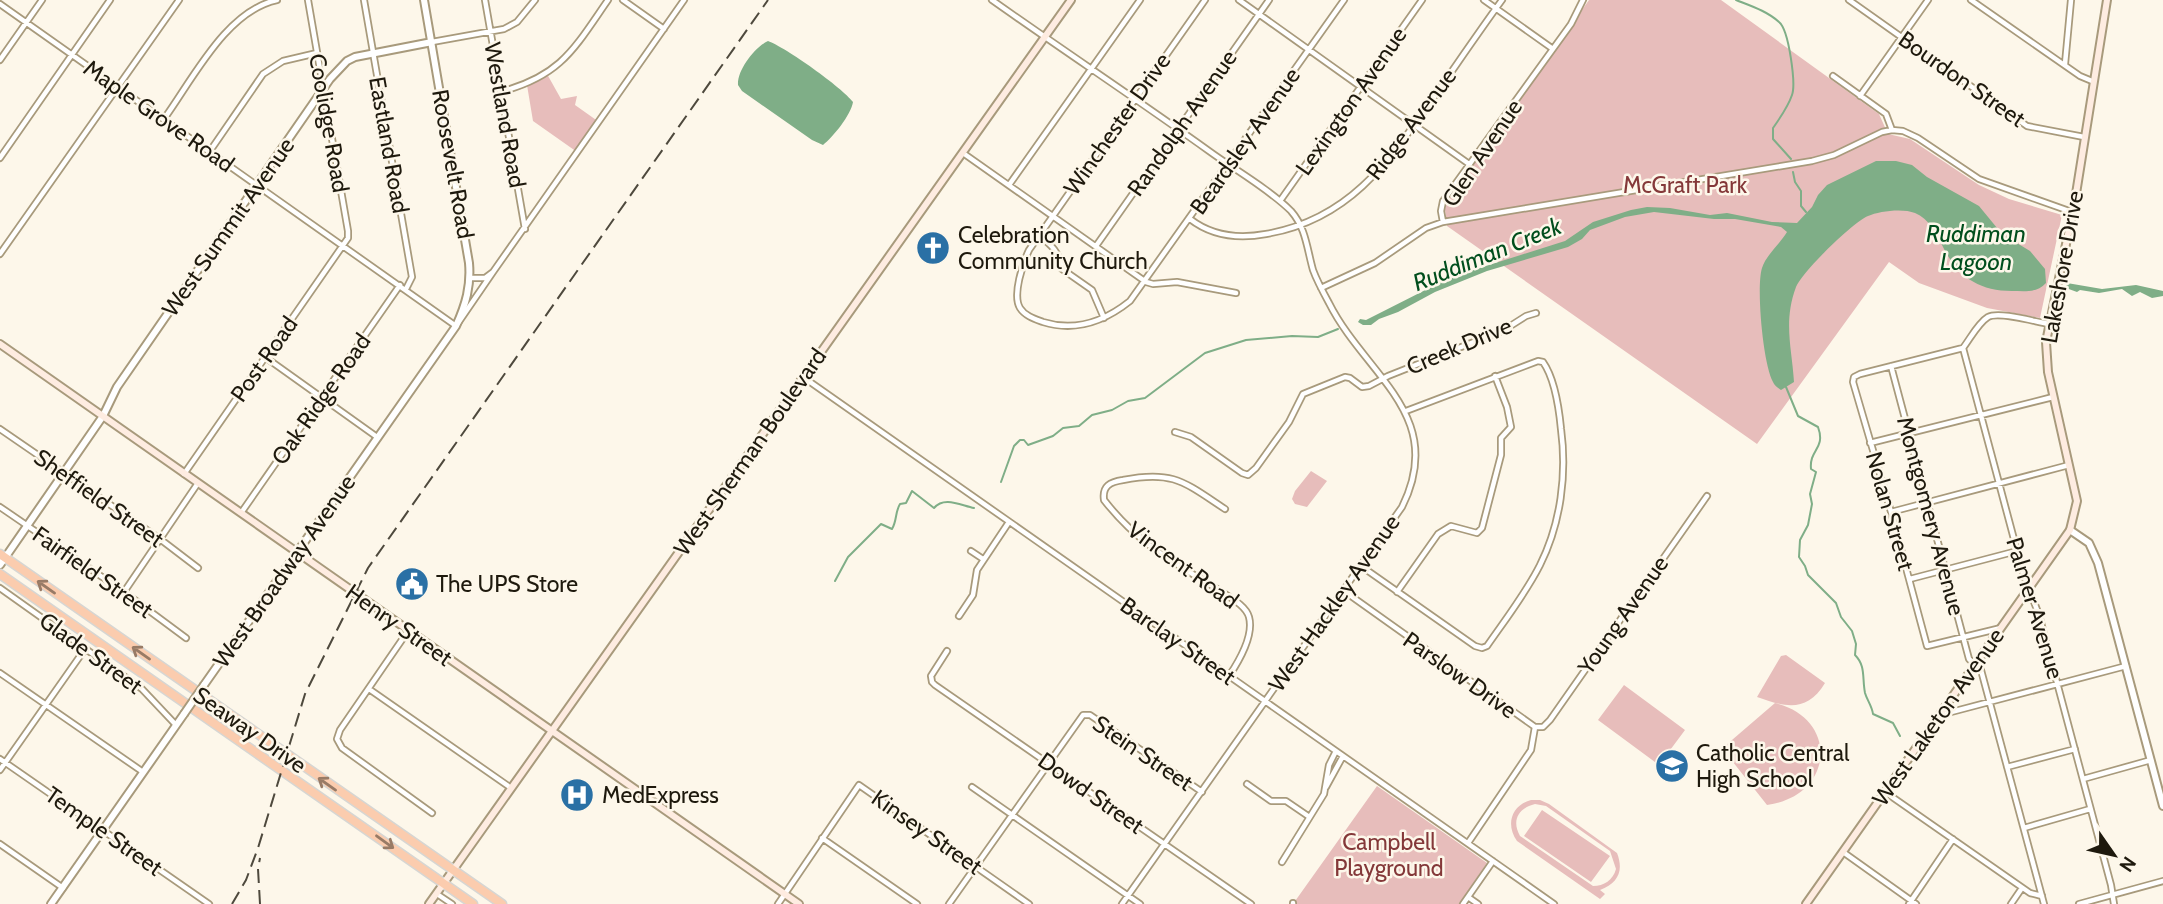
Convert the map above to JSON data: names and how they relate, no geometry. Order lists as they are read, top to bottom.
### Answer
{
  "streets": {
    "highway": ["Seaway Drive"],
    "main road": [
      "Lakeshore Drive",
      "West Sherman Boulevard",
      "Henry Street",
      "West Laketon Avenue"
    ],
    "street": [
      "Bourdon Street",
      "Lexington Avenue",
      "Westland Road",
      "Maple Grove Road",
      "Coolidge Road",
      "Randolph Avenue",
      "Winchester Drive",
      "Ridge Avenue",
      "Beardsley Avenue",
      "Eastland Road",
      "Glen Avenue",
      "Roosevelt Road",
      "West Summit Avenue",
      "Creek Drive",
      "Post Road",
      "Oak Ridge Road",
      "Sheffield Street",
      "Nolan Street",
      "Montgomery Avenue",
      "Vincent Road",
      "West Broadway Avenue",
      "Fairfield Street",
      "West Hackley Avenue",
      "Palmer Avenue",
      "Young Avenue",
      "Barclay Street",
      "Glade Street",
      "Parslow Drive",
      "Stein Street",
      "Dowd Street",
      "Temple Street",
      "Kinsey Street"
    ]
  },
  "crossings": [
    ["Bourdon Street", "Lakeshore Drive"],
    ["Westland Road", "West Summit Avenue"],
    ["Westland Road", "West Broadway Avenue"],
    ["Maple Grove Road", "Coolidge Road"],
    ["Maple Grove Road", "Eastland Road"],
    ["Maple Grove Road", "Roosevelt Road"],
    ["Maple Grove Road", "West Summit Avenue"],
    ["Maple Grove Road", "Post Road"],
    ["Maple Grove Road", "Oak Ridge Road"],
    ["Maple Grove Road", "West Broadway Avenue"],
    ["Coolidge Road", "West Summit Avenue"],
    ["Coolidge Road", "Post Road"],
    ["Winchester Drive", "Beardsley Avenue"],
    ["Ridge Avenue", "Beardsley Avenue"],
    ["Ridge Avenue", "West Hackley Avenue"],
    ["Eastland Road", "West Summit Avenue"],
    ["Glen Avenue", "West Hackley Avenue"],
    ["Roosevelt Road", "West Summit Avenue"],
    ["Roosevelt Road", "West Broadway Avenue"],
    ["West Summit Avenue", "Sheffield Street"],
    ["West Summit Avenue", "Fairfield Street"],
    ["West Summit Avenue", "Henry Street"],
    ["West Summit Avenue", "Seaway Drive"],
    ["Lakeshore Drive", "West Laketon Avenue"],
    ["Creek Drive", "West Hackley Avenue"],
    ["Post Road", "Henry Street"],
    ["Oak Ridge Road", "Henry Street"],
    ["West Sherman Boulevard", "Henry Street"],
    ["West Sherman Boulevard", "Barclay Street"],
    ["West Sherman Boulevard", "Seaway Drive"],
    ["Nolan Street", "Montgomery Avenue"],
    ["Montgomery Avenue", "West Laketon Avenue"],
    ["Vincent Road", "Barclay Street"],
    ["West Broadway Avenue", "Henry Street"],
    ["West Broadway Avenue", "Glade Street"],
    ["West Broadway Avenue", "Temple Street"],
    ["West Hackley Avenue", "Barclay Street"],
    ["West Hackley Avenue", "Parslow Drive"],
    ["West Hackley Avenue", "Stein Street"],
    ["West Hackley Avenue", "Dowd Street"],
    ["Palmer Avenue", "West Laketon Avenue"],
    ["Young Avenue", "Parslow Drive"],
    ["Barclay Street", "Parslow Drive"],
    ["Stein Street", "Dowd Street"]
  ],
  "water": ["Ruddiman Lagoon", "Ruddiman Creek"],
  "parks": ["McGraft Park", "Campbell Playground"],
  "places": {
    "church": ["Celebration Community Church"],
    "public building": ["The UPS Store"],
    "school or university": ["Catholic Central High School"],
    "hospital": ["MedExpress"]
  },
  "north": "bottom right"
}
